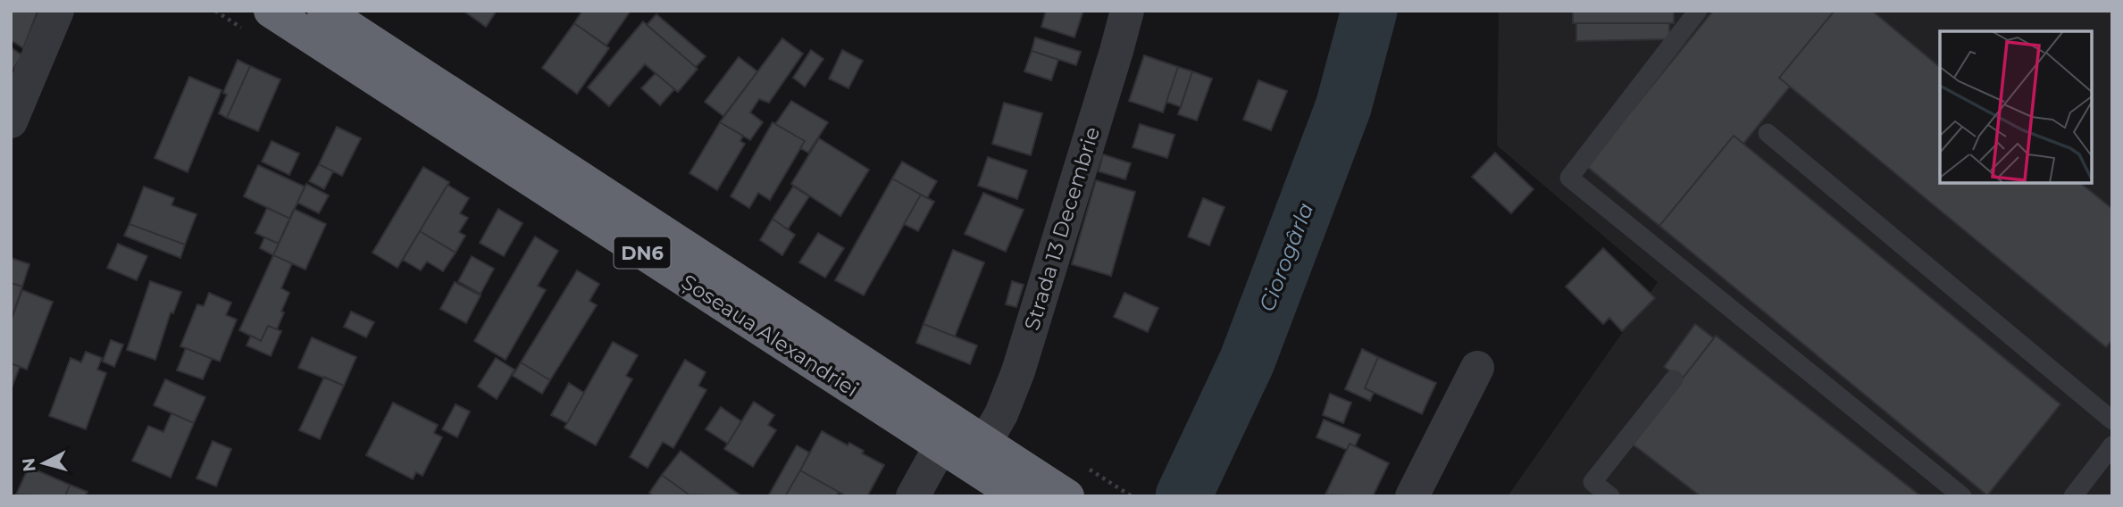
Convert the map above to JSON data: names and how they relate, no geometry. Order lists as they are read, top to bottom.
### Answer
{
  "streets": {
    "highway": ["DN6", "Șoseaua Alexandriei"],
    "street": ["Strada 13 Decembrie"]
  },
  "crossings": [
    ["Strada 13 Decembrie", "Șoseaua Alexandriei"]
  ],
  "water": ["Ciorogârla"],
  "north": "left"
}
